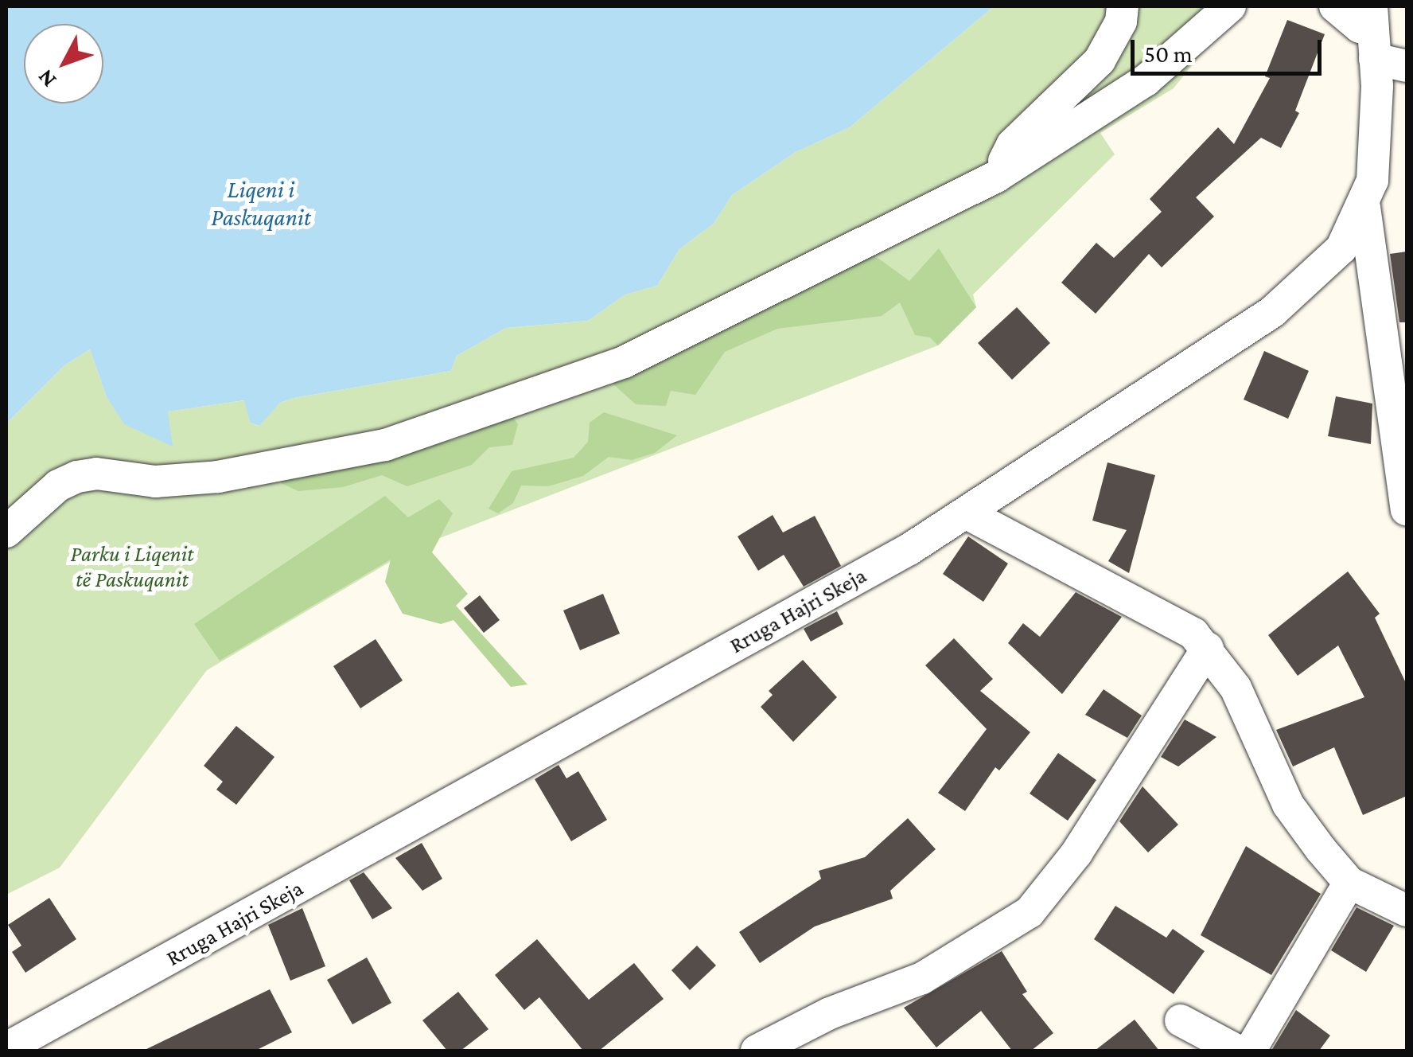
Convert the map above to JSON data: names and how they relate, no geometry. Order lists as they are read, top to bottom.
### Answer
{
  "streets": {
    "street": ["Rruga Hajri Skeja"]
  },
  "water": ["Liqeni i Paskuqanit"],
  "parks": ["Parku i Liqenit të Paskuqanit"],
  "scale_bar": "50 m",
  "north": "bottom left"
}
